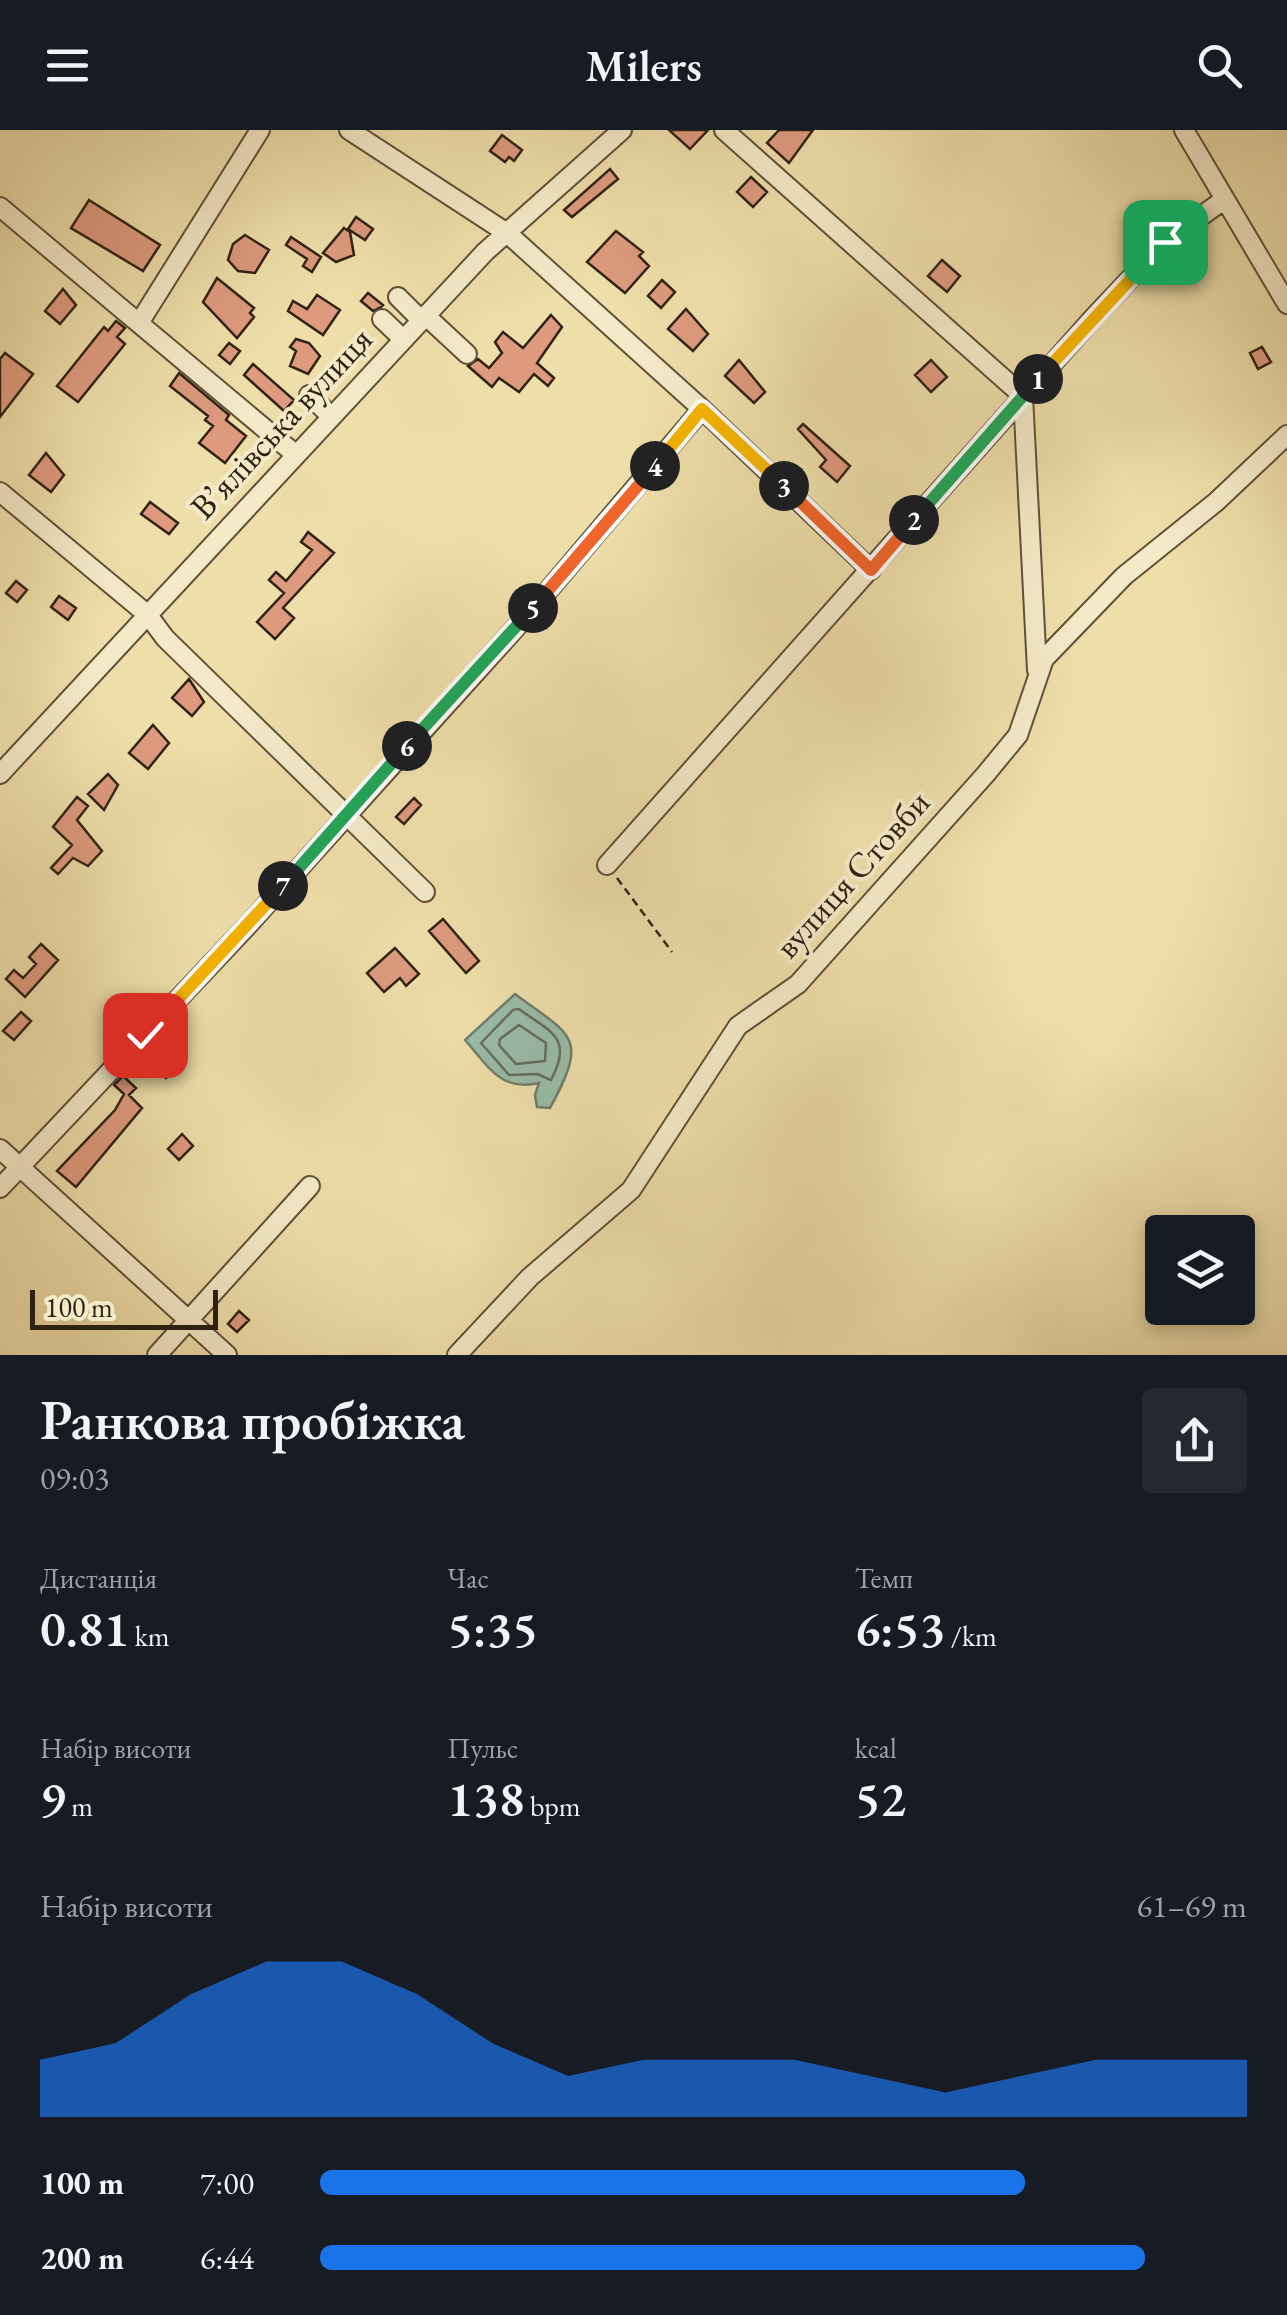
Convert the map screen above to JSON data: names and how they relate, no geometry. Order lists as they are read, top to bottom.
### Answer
{
  "streets": {
    "street": ["В’ялівська вулиця", "вулиця Стовби"]
  },
  "scale_bar": "100 m",
  "page": {
    "header": "Milers",
    "pins": [
      "1",
      "4",
      "3",
      "2",
      "5",
      "6",
      "7"
    ],
    "scale": "100 m",
    "heading": ["Ранкова пробіжка", "09:03"],
    "stats": [
      ["Дистанція", "0.81 km"],
      ["Час", "5:35"],
      ["Темп", "6:53 /km"],
      ["Набір висоти", "9 m"],
      ["Пульс", "138 bpm"],
      ["kcal", "52"]
    ],
    "chart": ["Набір висоти", "61–69 m"],
    "list": [
      {
        "name": "100 m",
        "note": "7:00"
      },
      {
        "name": "200 m",
        "note": "6:44"
      }
    ]
  }
}
